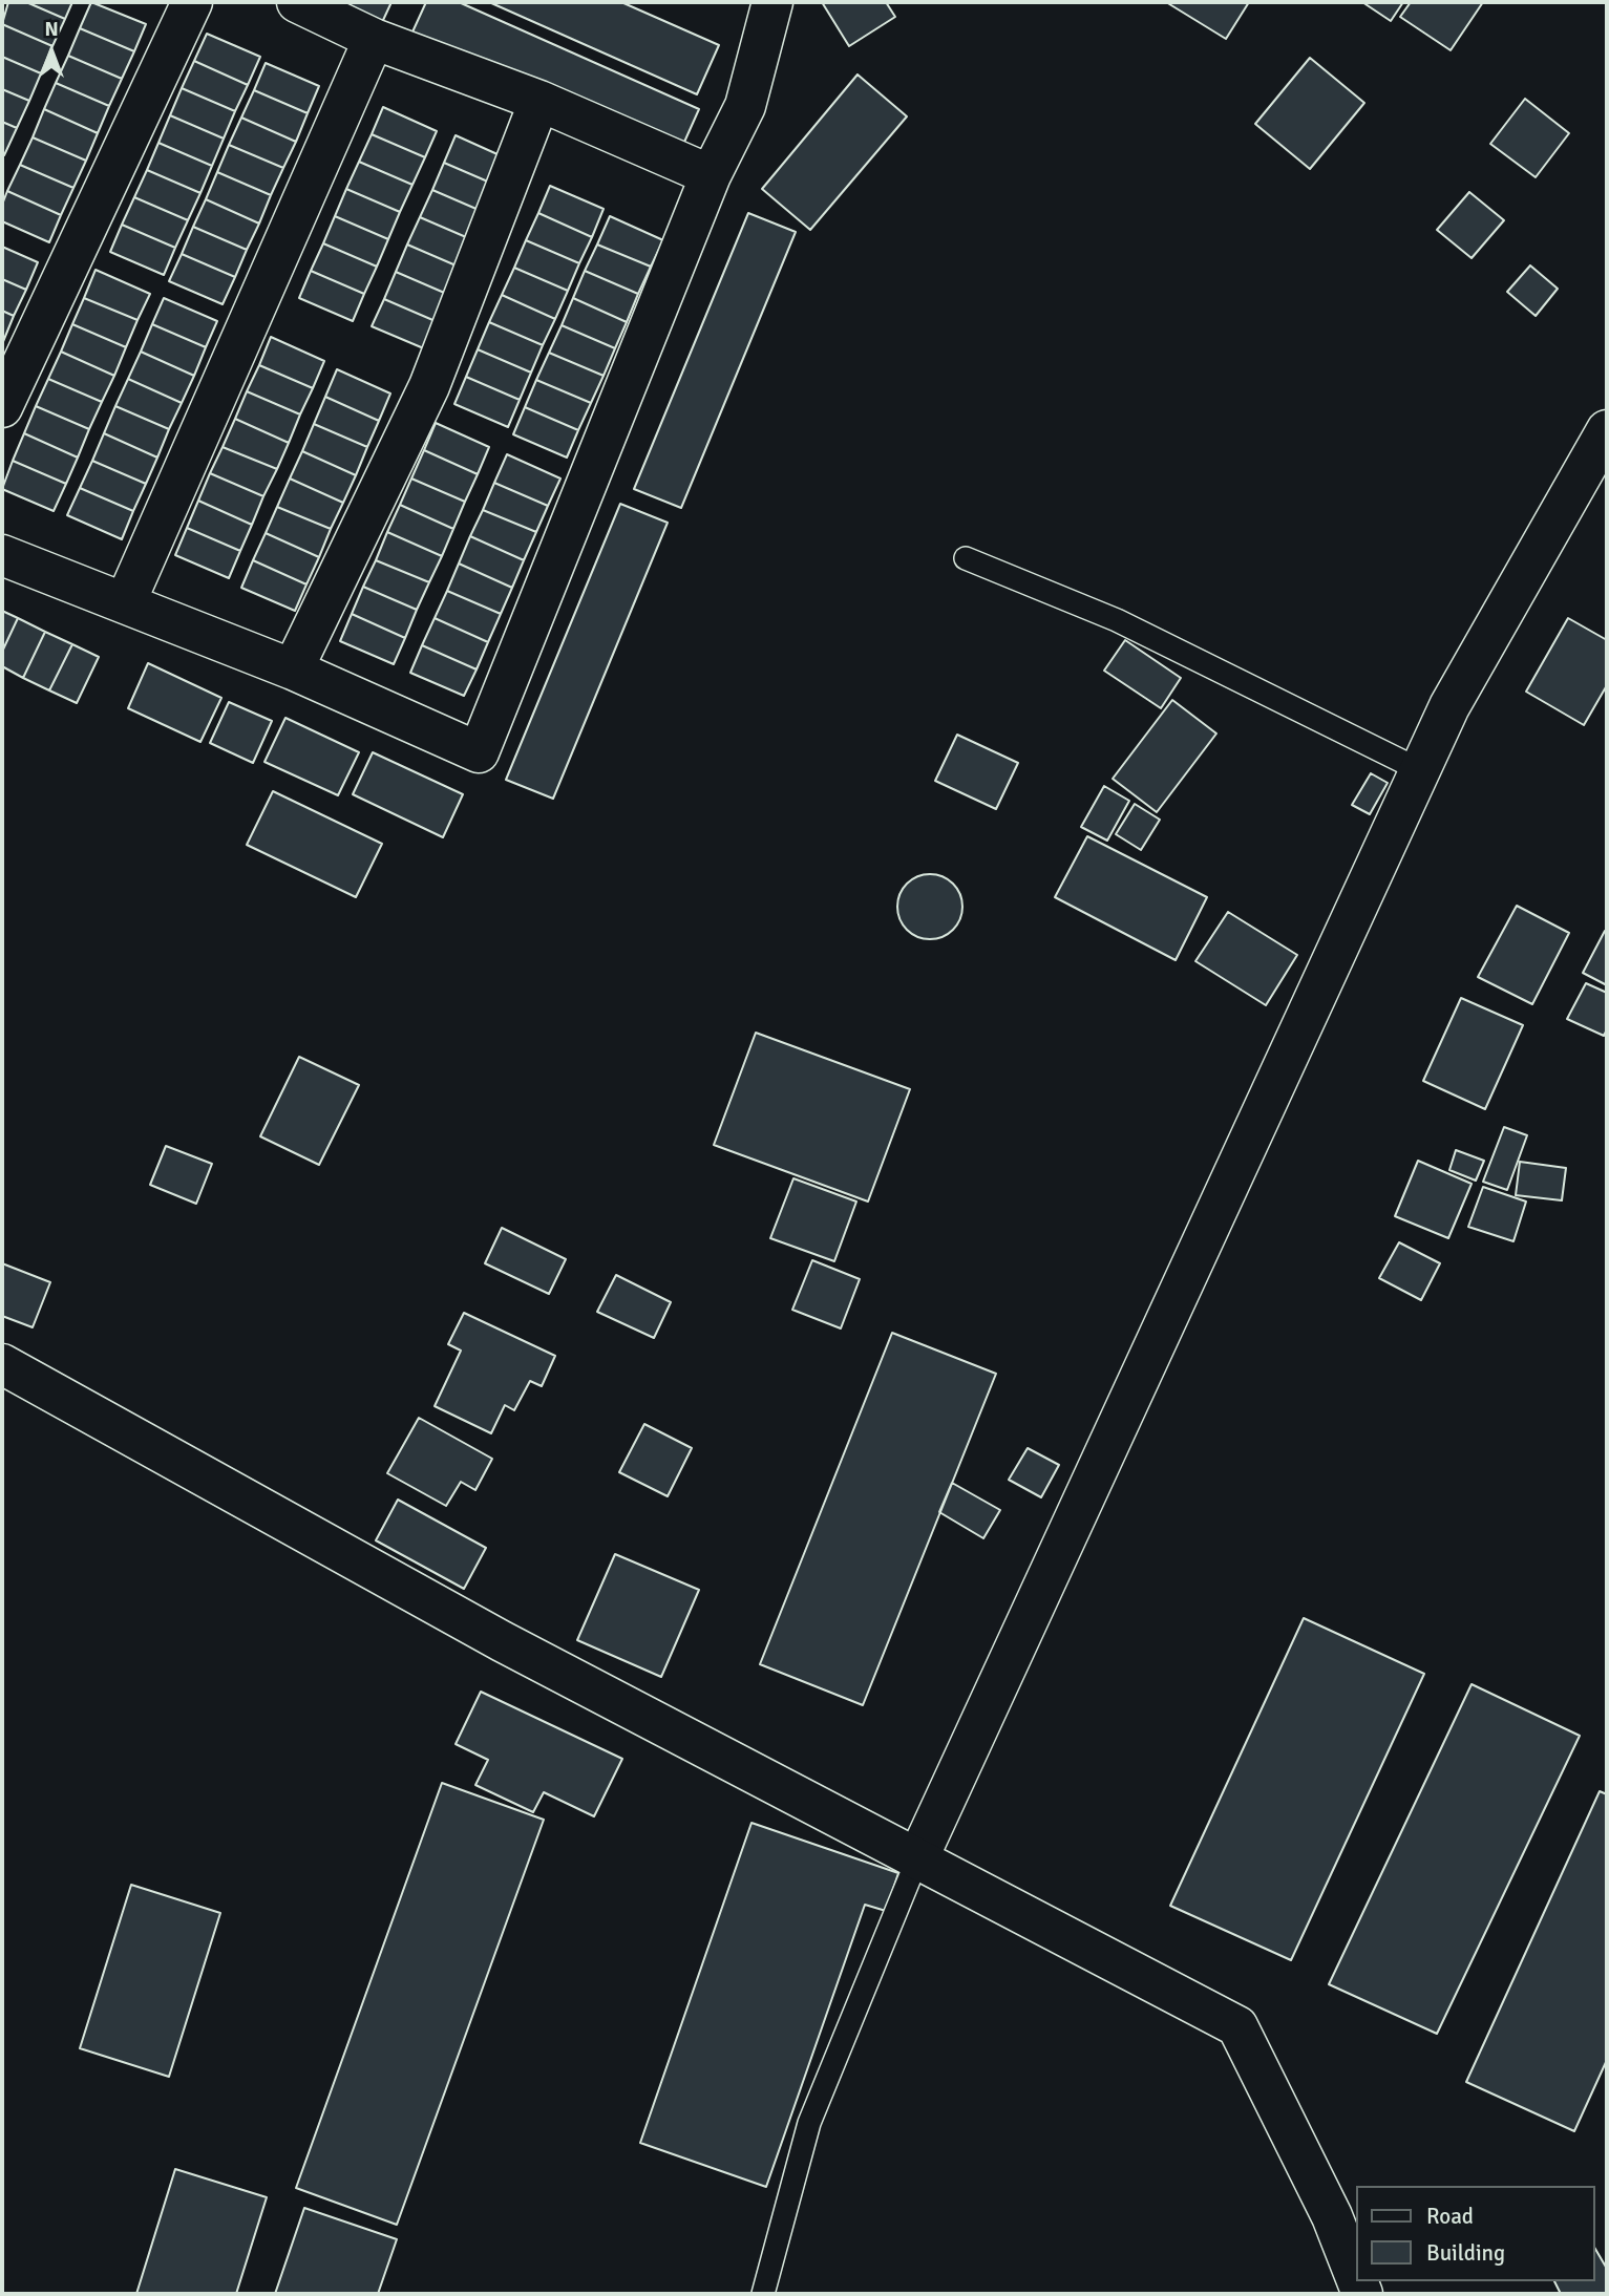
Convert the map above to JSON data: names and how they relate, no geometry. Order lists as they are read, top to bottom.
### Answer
{
  "legend": ["Road", "Building"],
  "north": "top"
}
